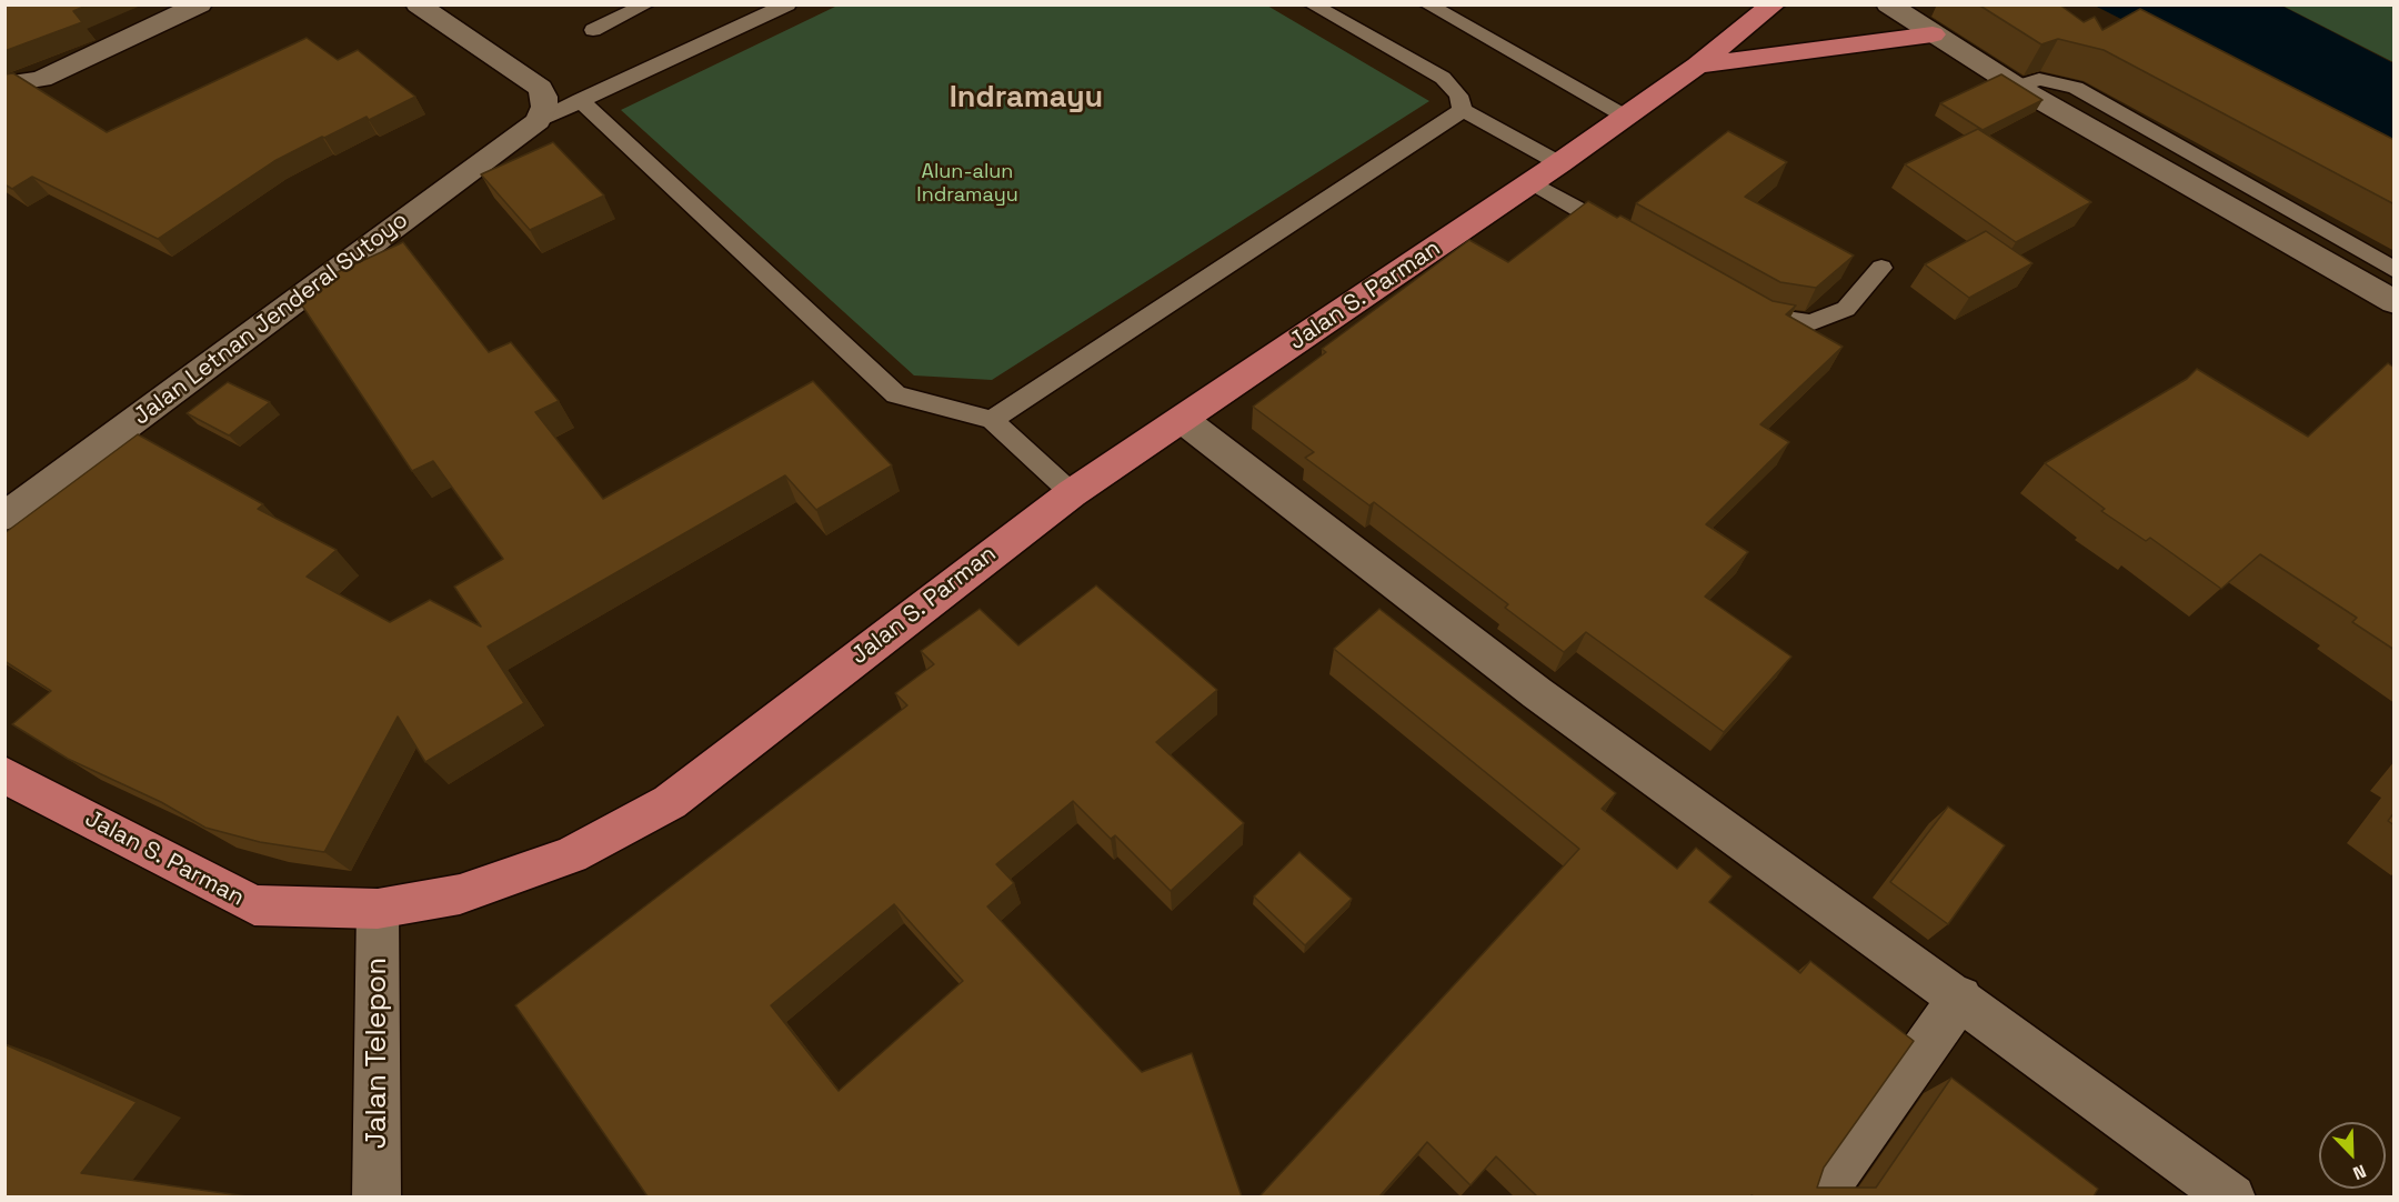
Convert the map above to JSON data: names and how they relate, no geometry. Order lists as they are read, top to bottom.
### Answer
{
  "streets": {
    "main road": ["Jalan S. Parman"],
    "street": ["Jalan Letnan Jenderal Sutoyo", "Jalan Telepon"]
  },
  "crossings": [
    ["Jalan S. Parman", "Jalan Telepon"]
  ],
  "districts": ["Indramayu"],
  "parks": ["Alun-alun Indramayu"],
  "north": "bottom right"
}
